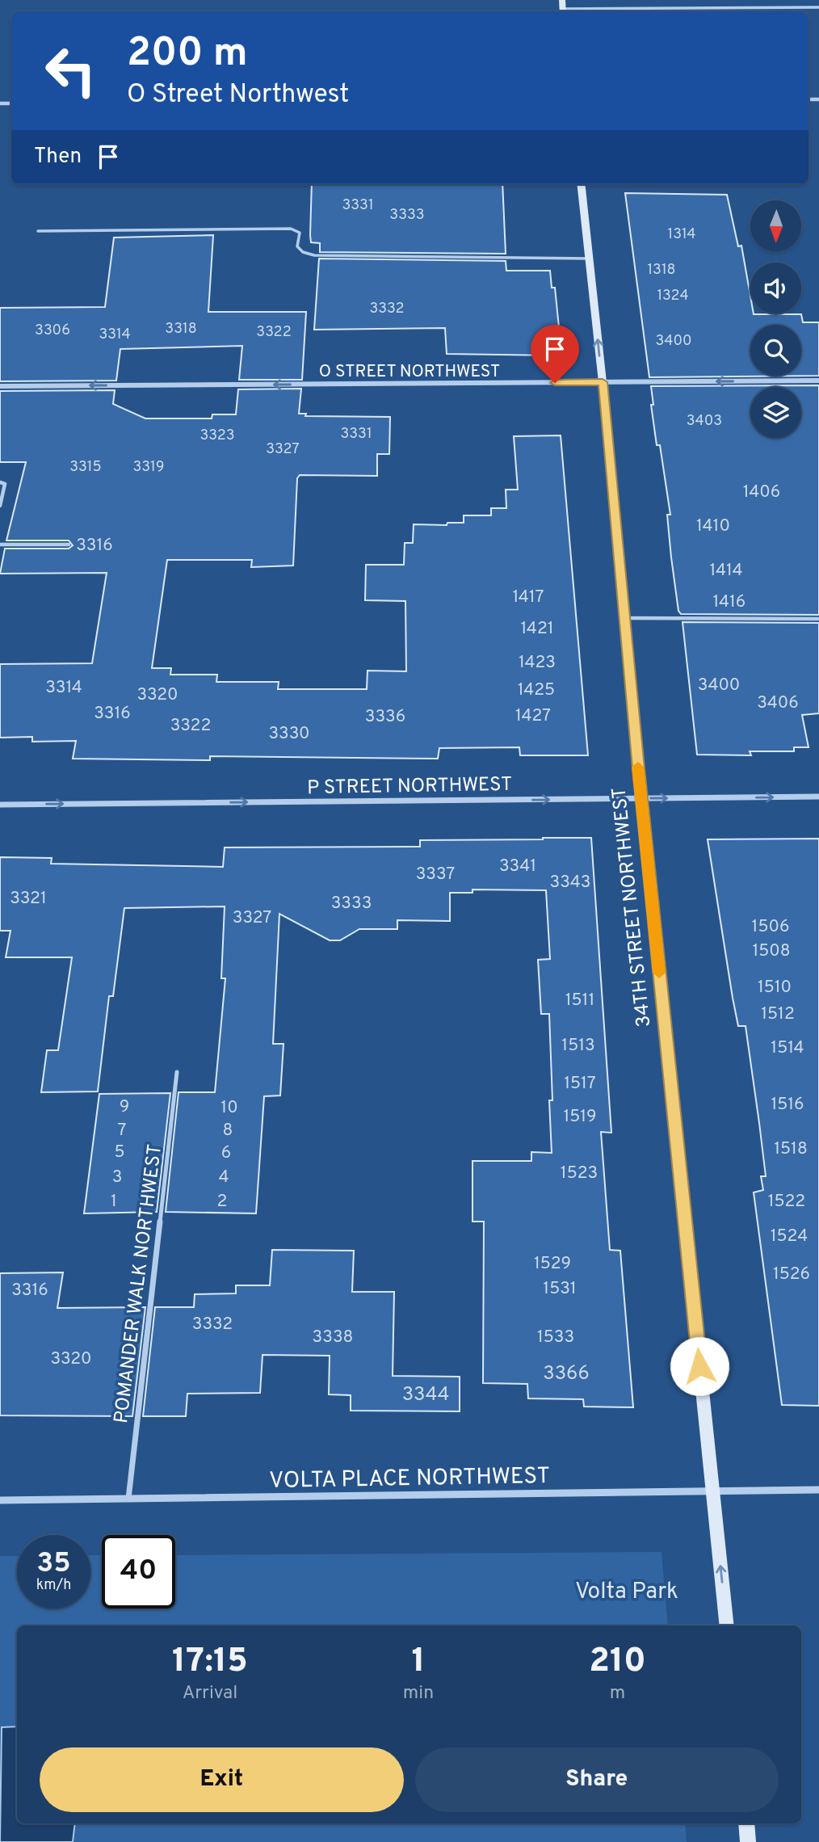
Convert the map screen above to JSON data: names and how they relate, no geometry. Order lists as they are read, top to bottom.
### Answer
{
  "streets": {
    "street": [
      "O STREET NORTHWEST",
      "P STREET NORTHWEST",
      "34TH STREET NORTHWEST",
      "VOLTA PLACE NORTHWEST"
    ],
    "lane": ["POMANDER WALK NORTHWEST"]
  },
  "crossings": [
    ["O STREET NORTHWEST", "34TH STREET NORTHWEST"],
    ["P STREET NORTHWEST", "34TH STREET NORTHWEST"],
    ["34TH STREET NORTHWEST", "VOLTA PLACE NORTHWEST"],
    ["POMANDER WALK NORTHWEST", "VOLTA PLACE NORTHWEST"]
  ],
  "one_way": ["O STREET NORTHWEST", "P STREET NORTHWEST"],
  "parks": ["Volta Park"],
  "house_numbers": [
    "3331",
    "3333",
    "1314",
    "1318",
    "1324",
    "3332",
    "3318",
    "3306",
    "3322",
    "3314",
    "3400",
    "3403",
    "3331",
    "3323",
    "3327",
    "3315",
    "3319",
    "1406",
    "1410",
    "3316",
    "1414",
    "1417",
    "1416",
    "1421",
    "1423",
    "3400",
    "3314",
    "1425",
    "3320",
    "3406",
    "3316",
    "1427",
    "3336",
    "3322",
    "3330",
    "3341",
    "3337",
    "3343",
    "3321",
    "3333",
    "3327",
    "1506",
    "1508",
    "1510",
    "1511",
    "1512",
    "1513",
    "1514",
    "1517",
    "1516",
    "9",
    "10",
    "1519",
    "7",
    "8",
    "1518",
    "5",
    "6",
    "1523",
    "3",
    "4",
    "1",
    "2",
    "1522",
    "1524",
    "1529",
    "1526",
    "1531",
    "3316",
    "3332",
    "3338",
    "1533",
    "3320",
    "3366",
    "3344"
  ],
  "north": "bottom",
  "page": {
    "turn": ["200 m", "O Street Northwest"],
    "then": "Then",
    "speed": "35 km/h",
    "limit": "40",
    "eta": [
      "17:15",
      "Arrival",
      "1",
      "min",
      "210",
      "m"
    ],
    "buttons": ["Exit", "Share"]
  }
}
